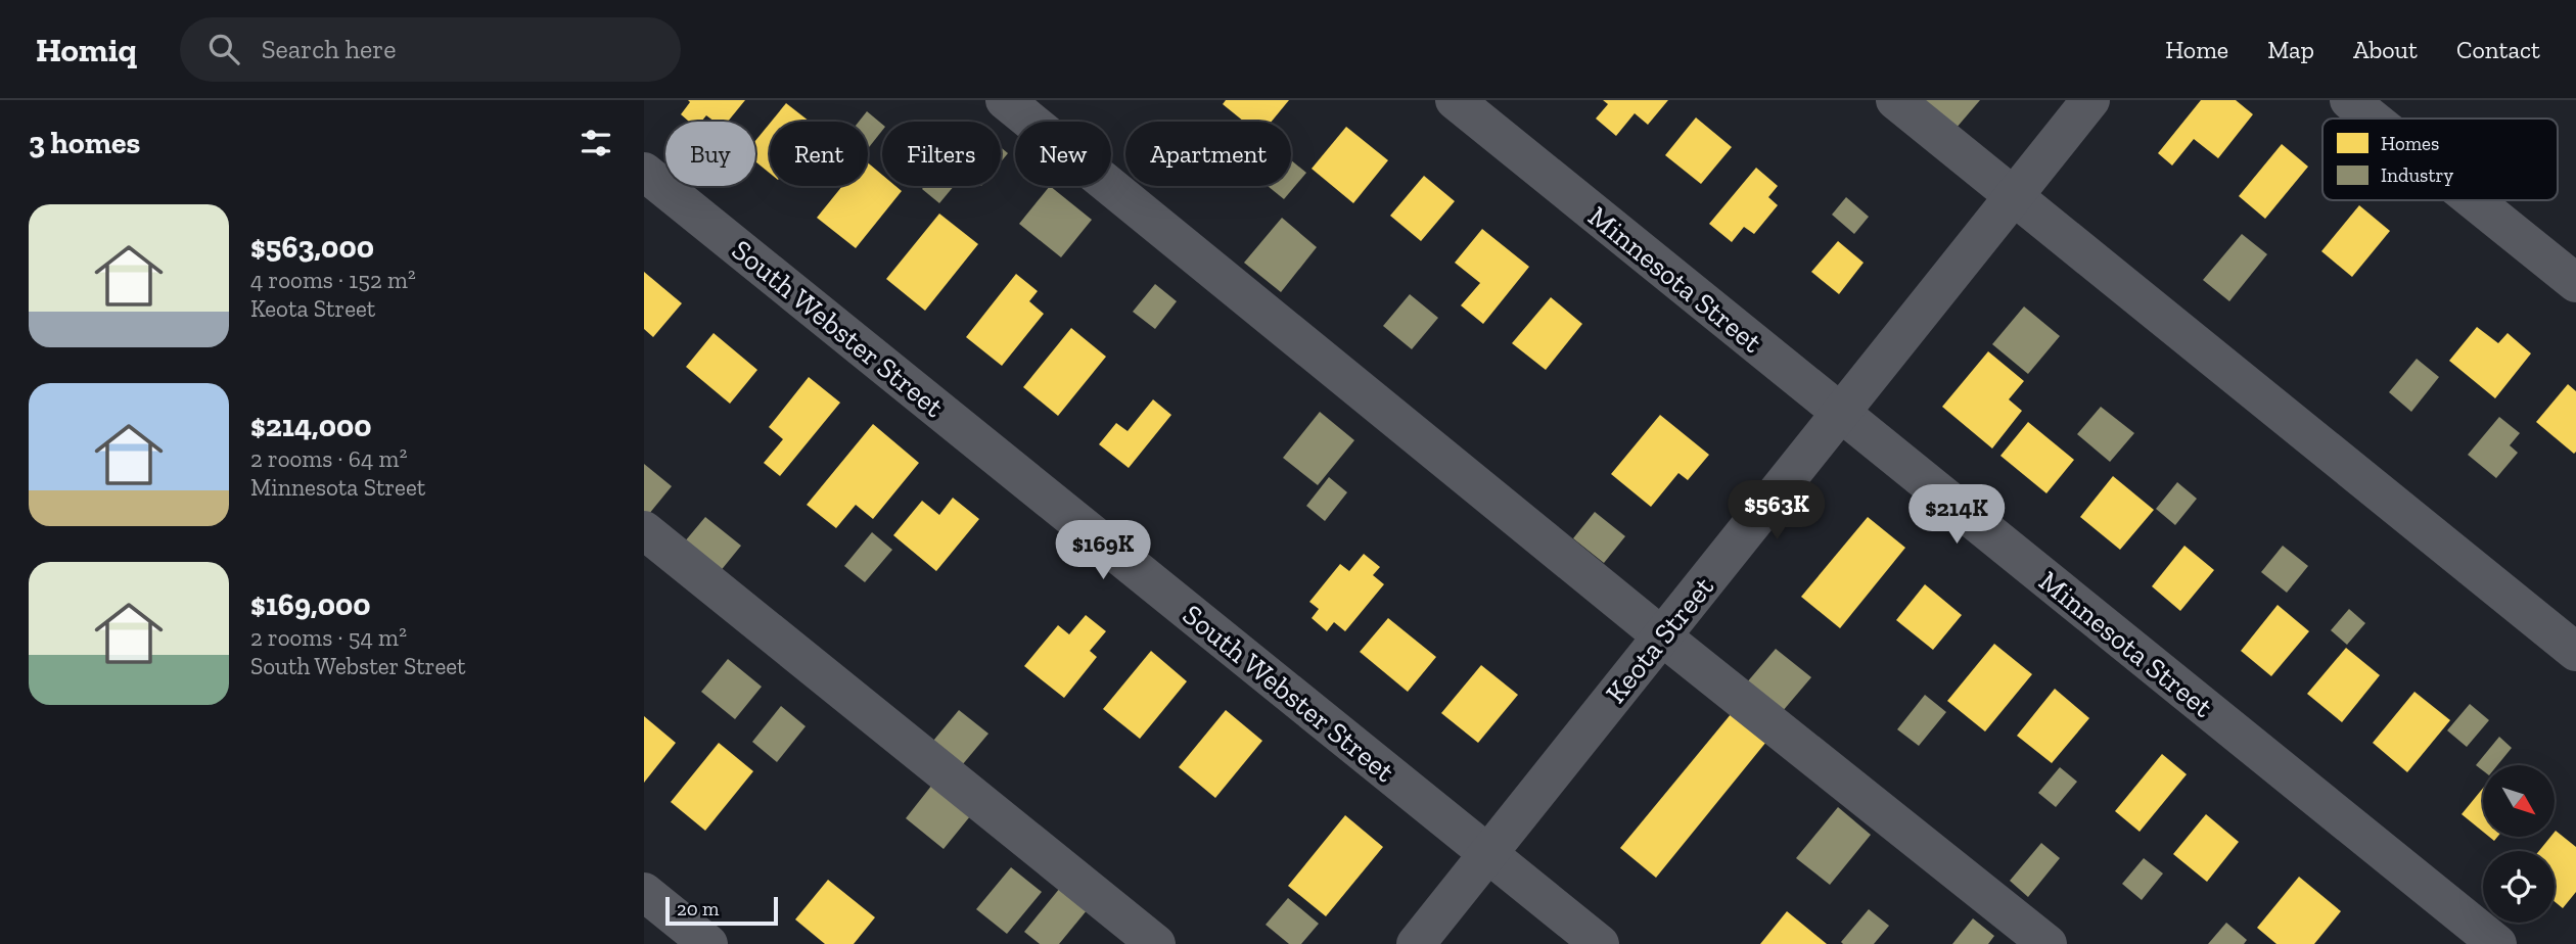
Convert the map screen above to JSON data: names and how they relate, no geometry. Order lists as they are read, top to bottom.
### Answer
{
  "streets": {
    "street": ["Minnesota Street", "South Webster Street", "Keota Street"]
  },
  "crossings": [
    ["Minnesota Street", "Keota Street"],
    ["South Webster Street", "Keota Street"]
  ],
  "legend": ["Homes", "Industry"],
  "scale_bar": "20 m",
  "north": "bottom right",
  "page": {
    "header": "Homiq",
    "search": "Search here",
    "nav": [
      "Home",
      "Map",
      "About",
      "Contact"
    ],
    "heading": "3 homes",
    "chip": [
      "Buy",
      "Rent",
      "Filters",
      "New",
      "Apartment"
    ],
    "list": [
      {
        "name": "$563,000",
        "note": "4 rooms · 152 m² · Keota Street"
      },
      {
        "name": "$214,000",
        "note": "2 rooms · 64 m² · Minnesota Street"
      },
      {
        "name": "$169,000",
        "note": "2 rooms · 54 m² · South Webster Street"
      }
    ],
    "price": ["$563K", "$214K", "$169K"],
    "scale": "20 m"
  }
}
